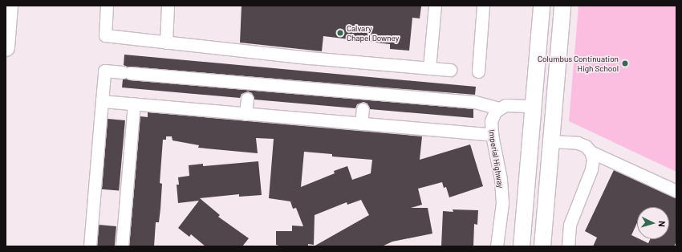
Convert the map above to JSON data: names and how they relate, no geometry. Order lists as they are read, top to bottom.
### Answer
{
  "streets": {
    "street": ["Imperial Highway"]
  },
  "places": ["Calvary Chapel Downey", "Columbus Continuation High School"],
  "north": "right"
}
